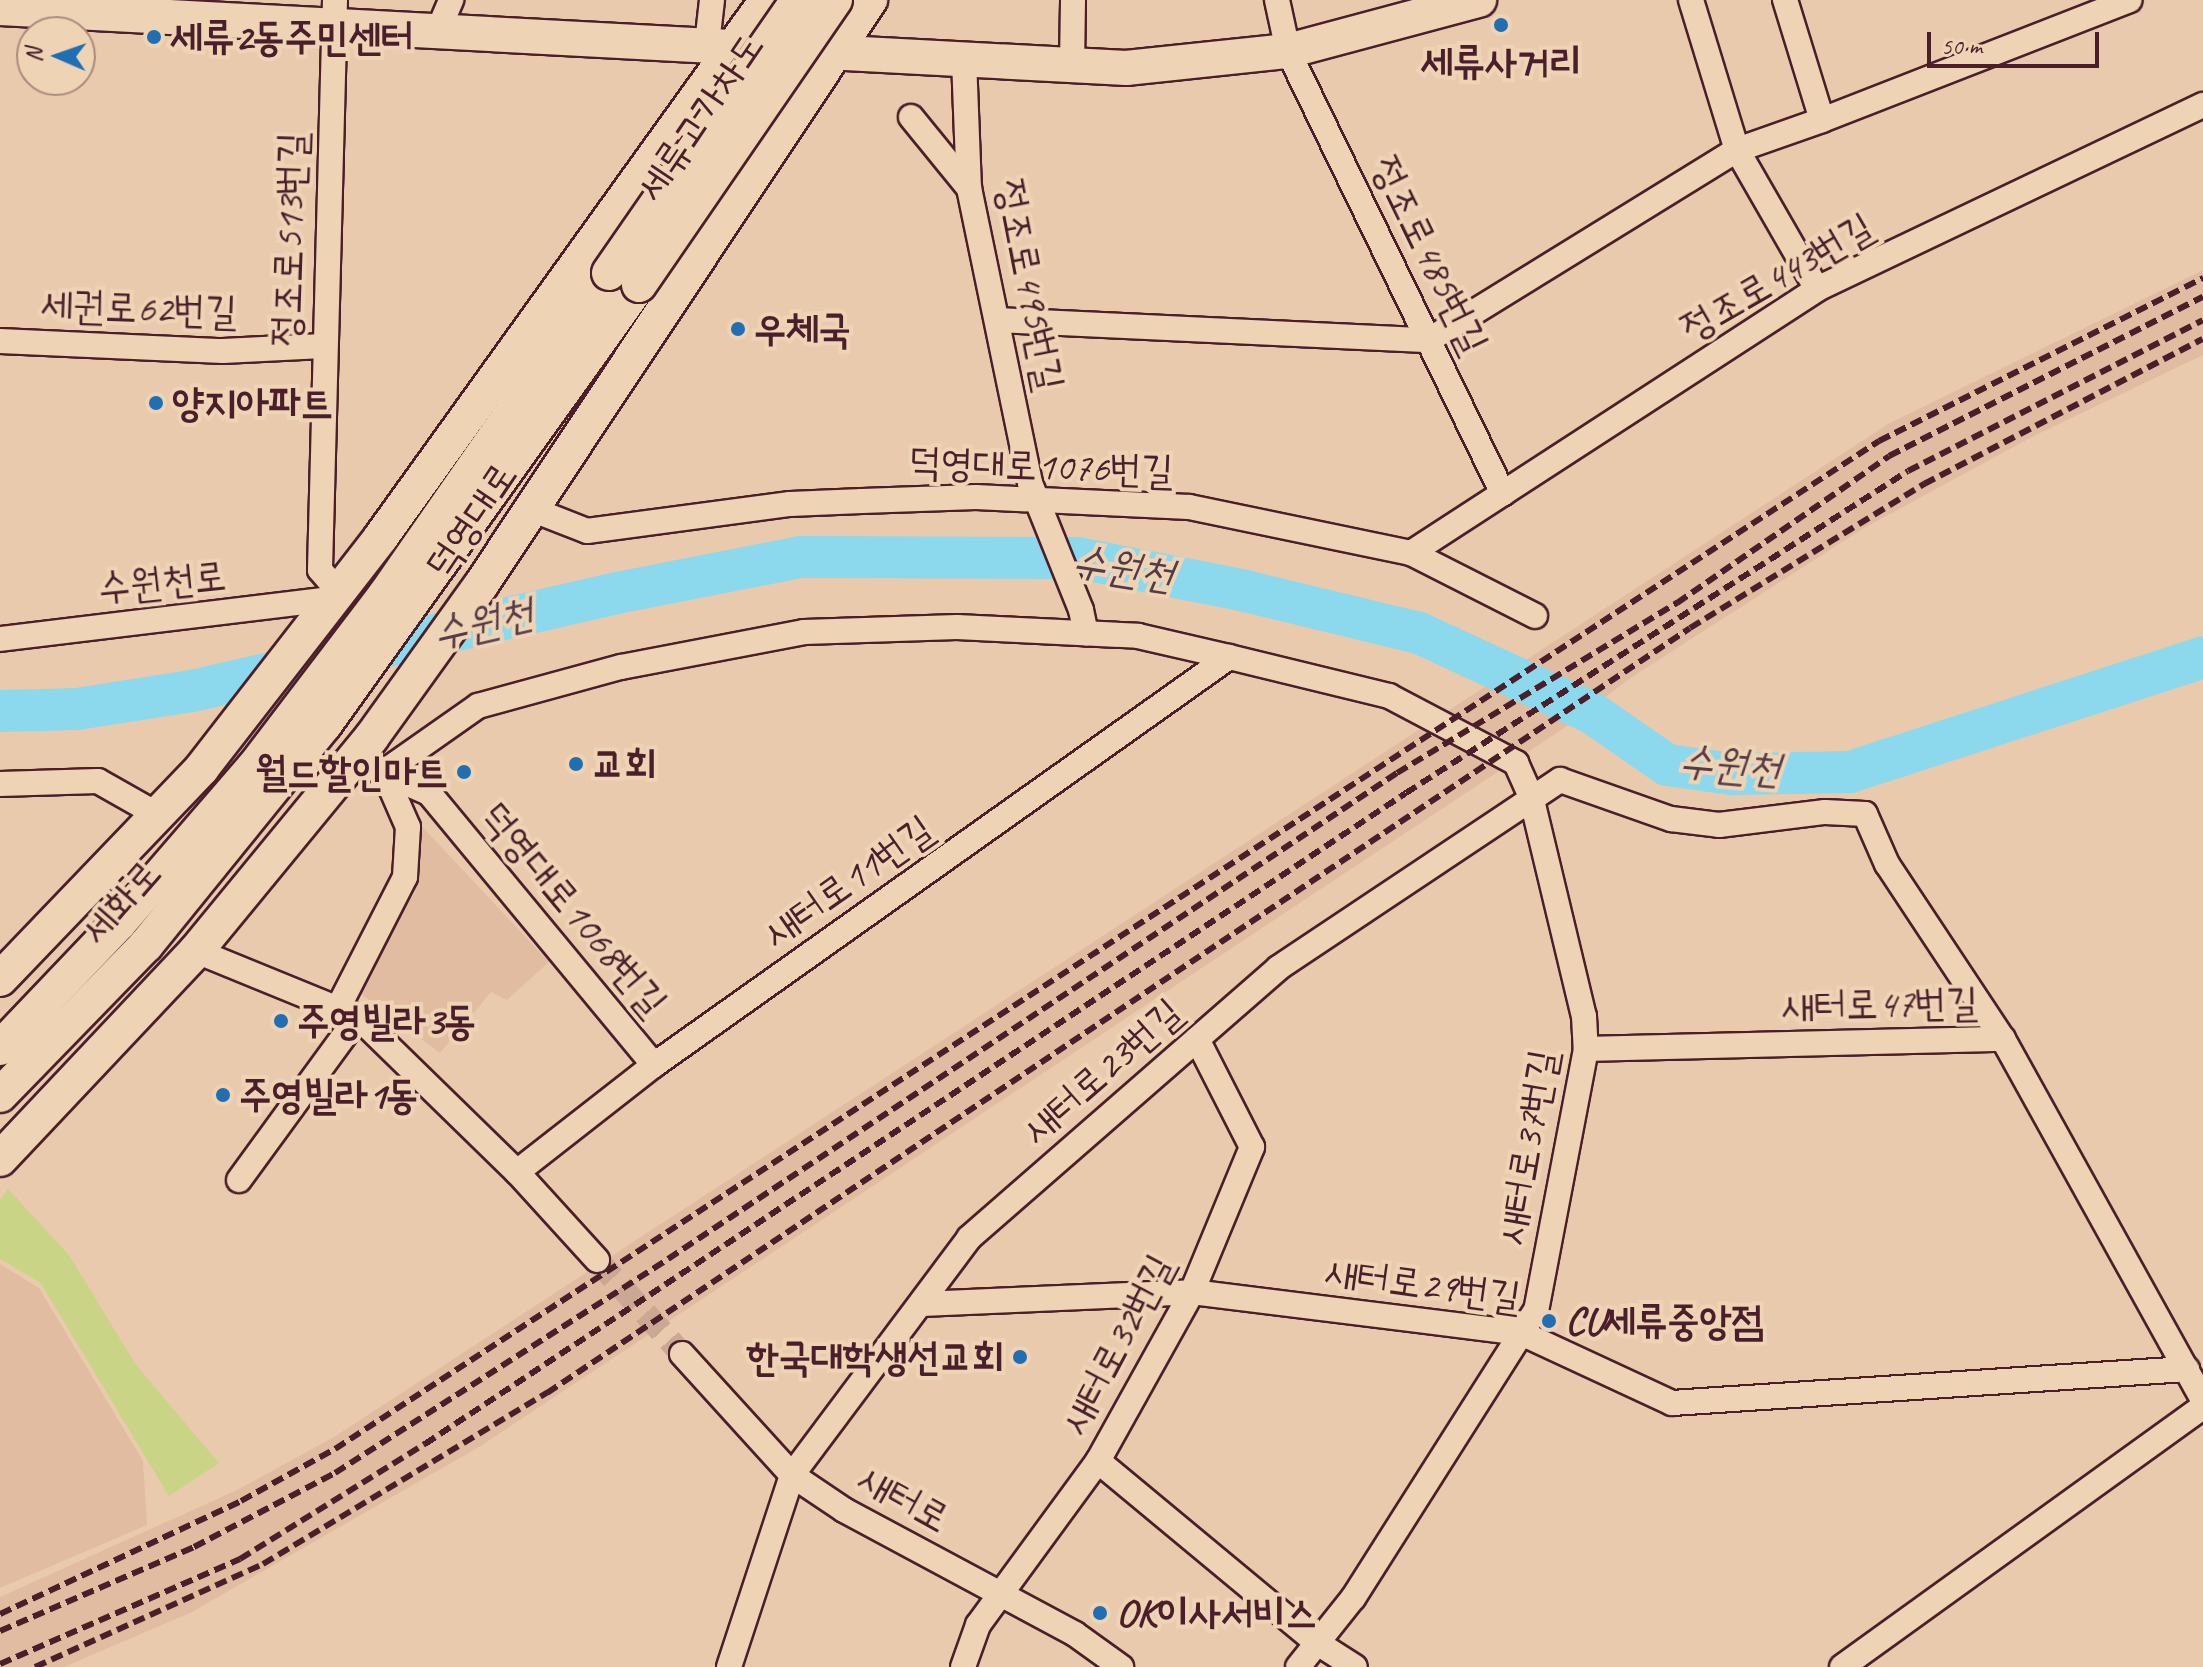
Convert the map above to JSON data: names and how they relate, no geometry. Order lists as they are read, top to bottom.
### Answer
{
  "streets": {
    "main road": ["세류고가차도", "덕영대로", "세화로"],
    "street": [
      "정조로513번길",
      "정조로485번길",
      "정조로443번길",
      "정조로495번길",
      "세권로62번길",
      "덕영대로1076번길",
      "수원천로",
      "새터로11번길",
      "덕영대로1068번길",
      "새터로47번길",
      "새터로23번길",
      "새터로37번길",
      "새터로29번길",
      "새터로32번길",
      "새터로"
    ]
  },
  "crossings": [
    ["세류고가차도", "덕영대로"],
    ["정조로513번길", "세권로62번길"],
    ["정조로513번길", "덕영대로"],
    ["정조로513번길", "수원천로"],
    ["정조로485번길", "정조로443번길"],
    ["정조로443번길", "덕영대로1076번길"],
    ["정조로495번길", "덕영대로1076번길"],
    ["정조로495번길", "새터로37번길"],
    ["덕영대로1076번길", "덕영대로"],
    ["덕영대로", "수원천로"],
    ["덕영대로", "세화로"],
    ["덕영대로", "덕영대로1068번길"],
    ["새터로11번길", "덕영대로1068번길"],
    ["새터로11번길", "새터로37번길"],
    ["덕영대로1068번길", "새터로37번길"],
    ["새터로47번길", "새터로23번길"],
    ["새터로47번길", "새터로37번길"],
    ["새터로47번길", "새터로29번길"],
    ["새터로23번길", "새터로37번길"],
    ["새터로23번길", "새터로29번길"],
    ["새터로23번길", "새터로32번길"],
    ["새터로23번길", "새터로"],
    ["새터로37번길", "새터로29번길"],
    ["새터로29번길", "새터로32번길"],
    ["새터로32번길", "새터로"]
  ],
  "water": ["수원천"],
  "places": [
    "세류사거리",
    "세류2동주민센터",
    "우체국",
    "양지아파트",
    "교회",
    "월드할인마트",
    "주영빌라3동",
    "주영빌라1동",
    "CU세류중앙점",
    "한국대학생선교회",
    "OK이사서비스"
  ],
  "scale_bar": "50 m",
  "north": "left"
}
